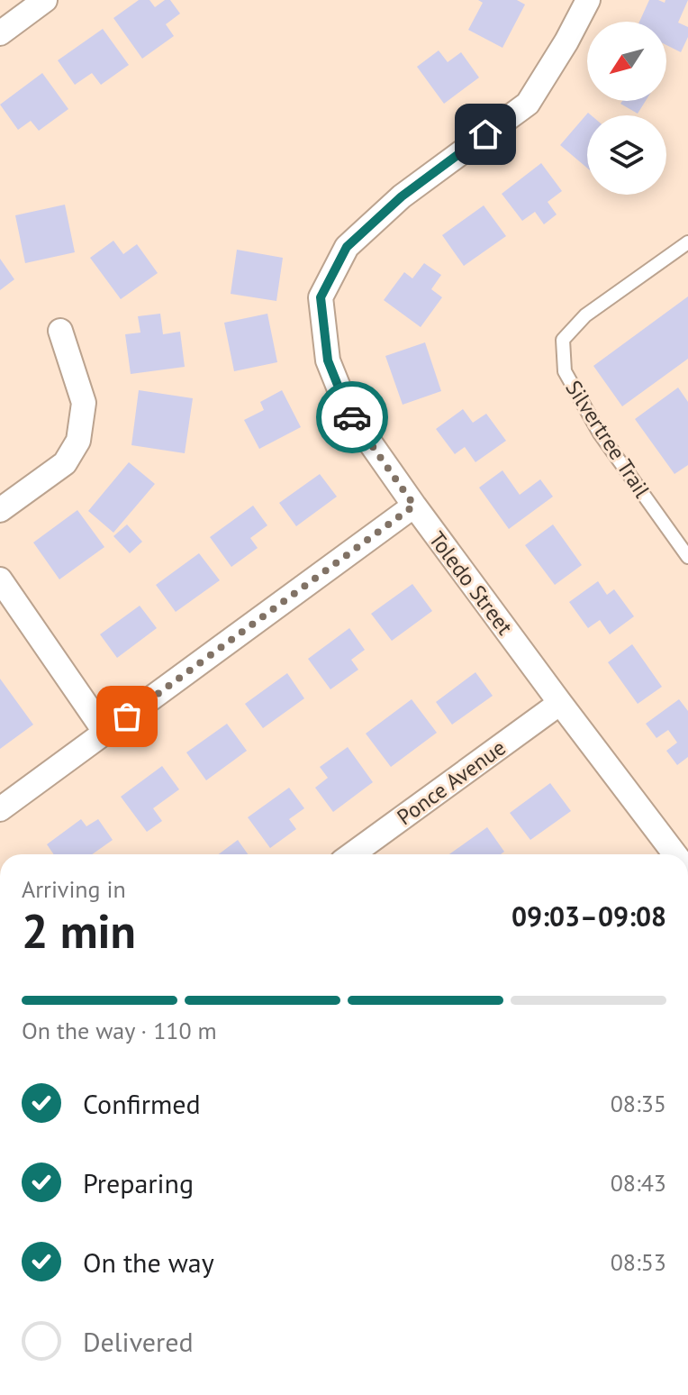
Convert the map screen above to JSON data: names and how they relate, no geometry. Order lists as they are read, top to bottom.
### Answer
{
  "streets": {
    "street": ["Toledo Street", "Ponce Avenue"],
    "lane": ["Silvertree Trail"]
  },
  "crossings": [
    ["Toledo Street", "Ponce Avenue"]
  ],
  "north": "bottom left",
  "page": {
    "heading": ["2 min", "Arriving in", "09:03–09:08"],
    "bar": "On the way · 110 m",
    "list": [
      ["Confirmed", "08:35"],
      ["Preparing", "08:43"],
      ["On the way", "08:53"],
      "Delivered"
    ]
  }
}
